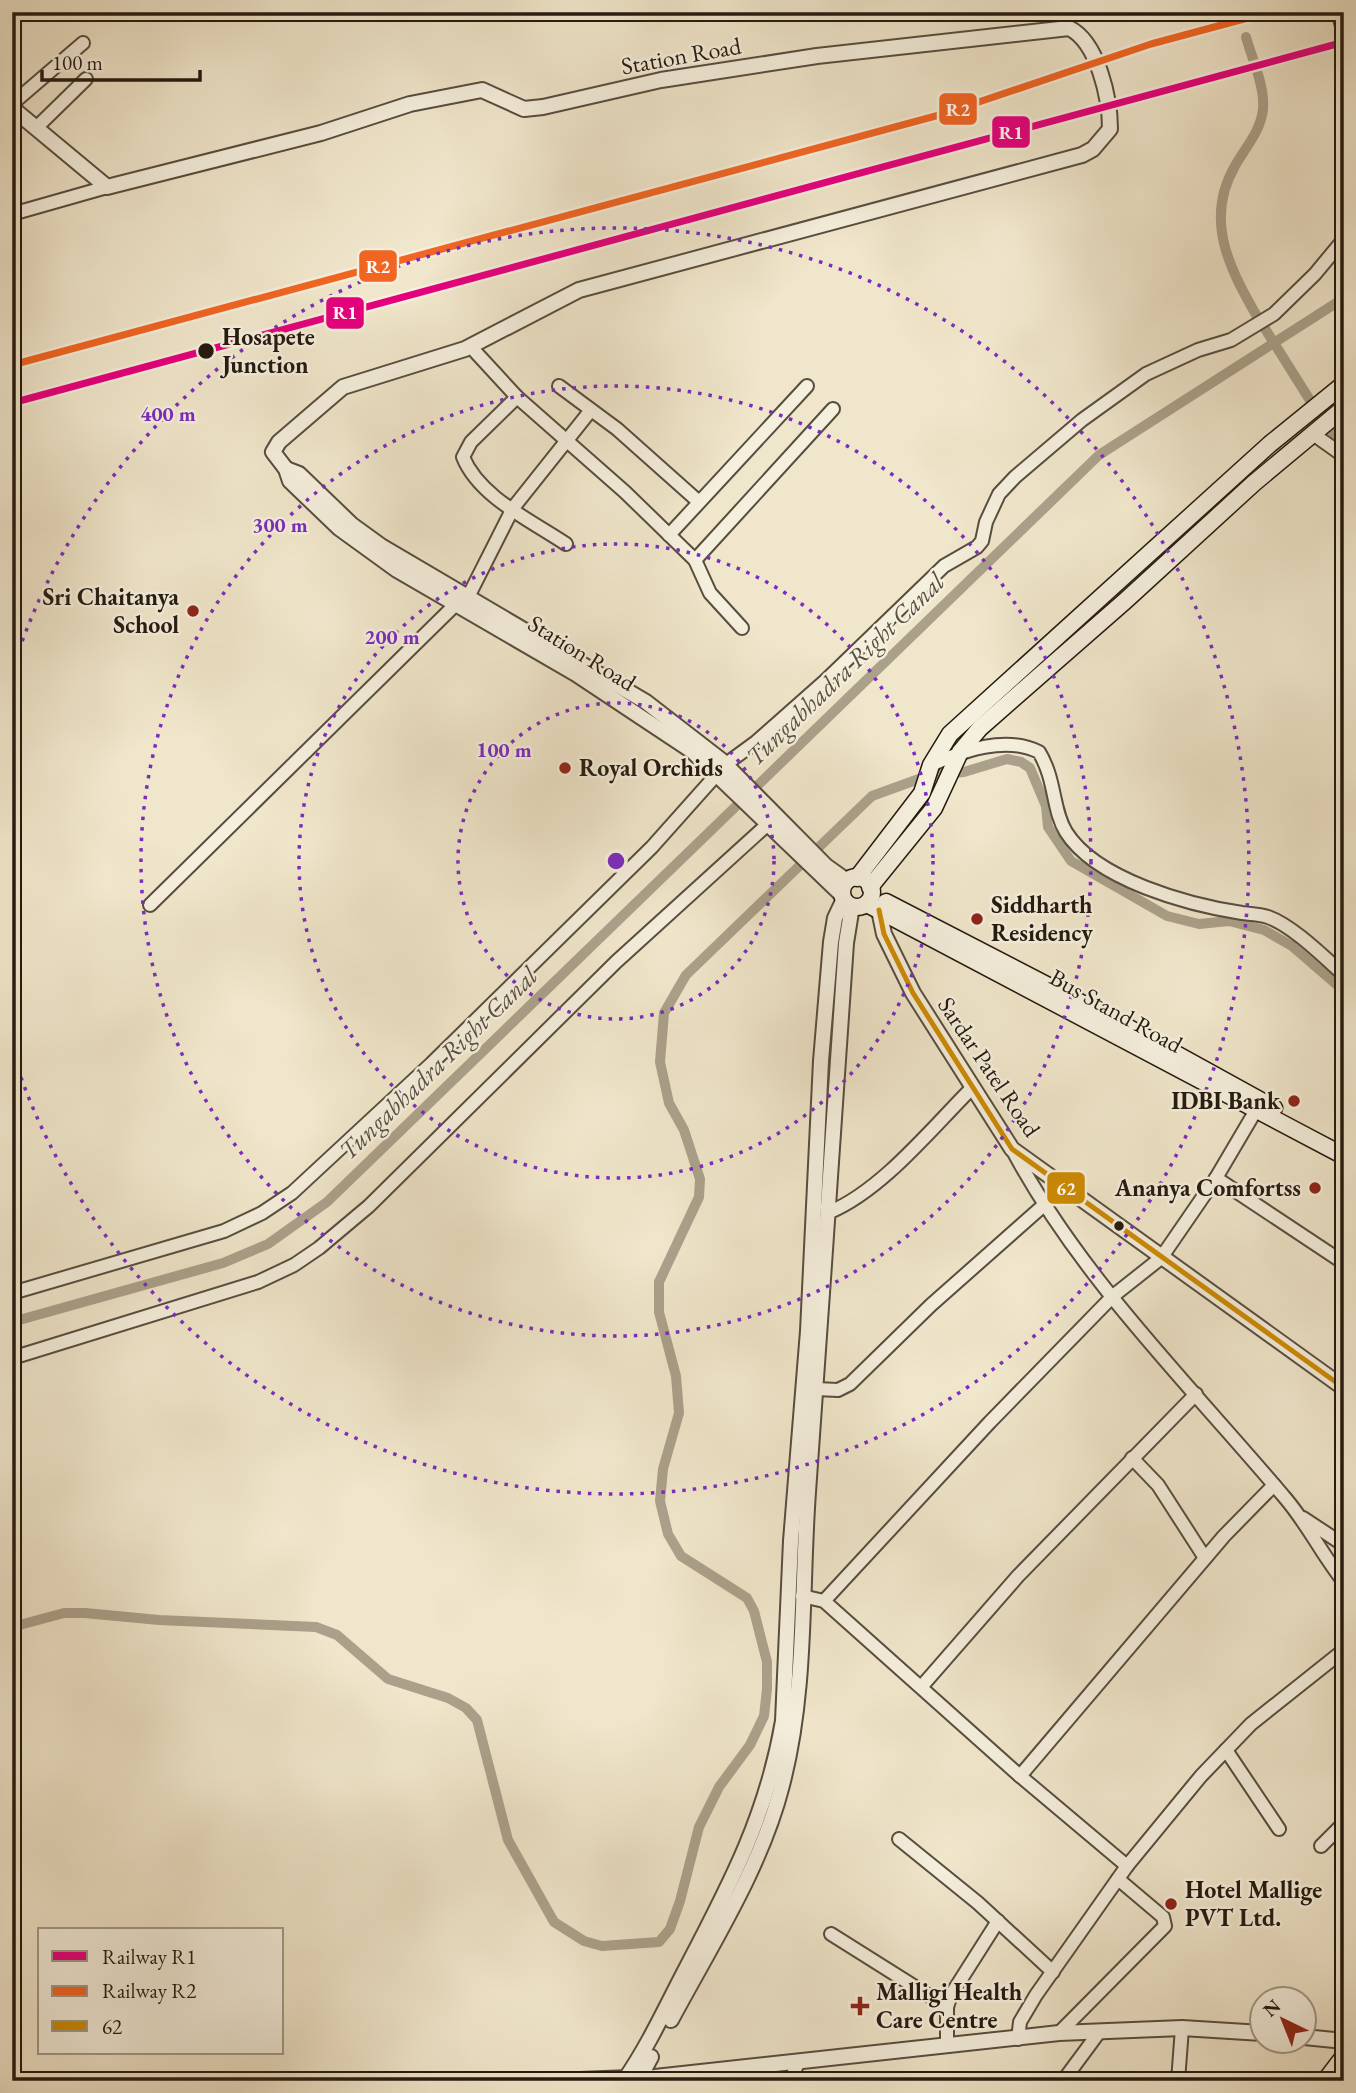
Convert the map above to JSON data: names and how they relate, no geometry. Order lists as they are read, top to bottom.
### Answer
{
  "streets": {
    "main road": ["Bus Stand Road"],
    "street": ["Station Road", "Sardar Patel Road"]
  },
  "crossings": [
    ["Bus Stand Road", "Sardar Patel Road"]
  ],
  "water": ["Tungabhadra Right Canal"],
  "places": {
    "other": [
      "Hosapete Junction",
      "Sri Chaitanya School",
      "Royal Orchids",
      "Siddharth Residency",
      "IDBI Bank",
      "Ananya Comfortss",
      "Hotel Mallige PVT Ltd."
    ],
    "health": ["Malligi Health Care Centre"]
  },
  "lines": ["rail line R2", "rail line R1", "transit line 62"],
  "legend": ["Railway R1", "Railway R2", "62"],
  "scale_bar": "100 m",
  "north": "top left",
  "rings": [
    "400 m",
    "300 m",
    "200 m",
    "100 m"
  ]
}
